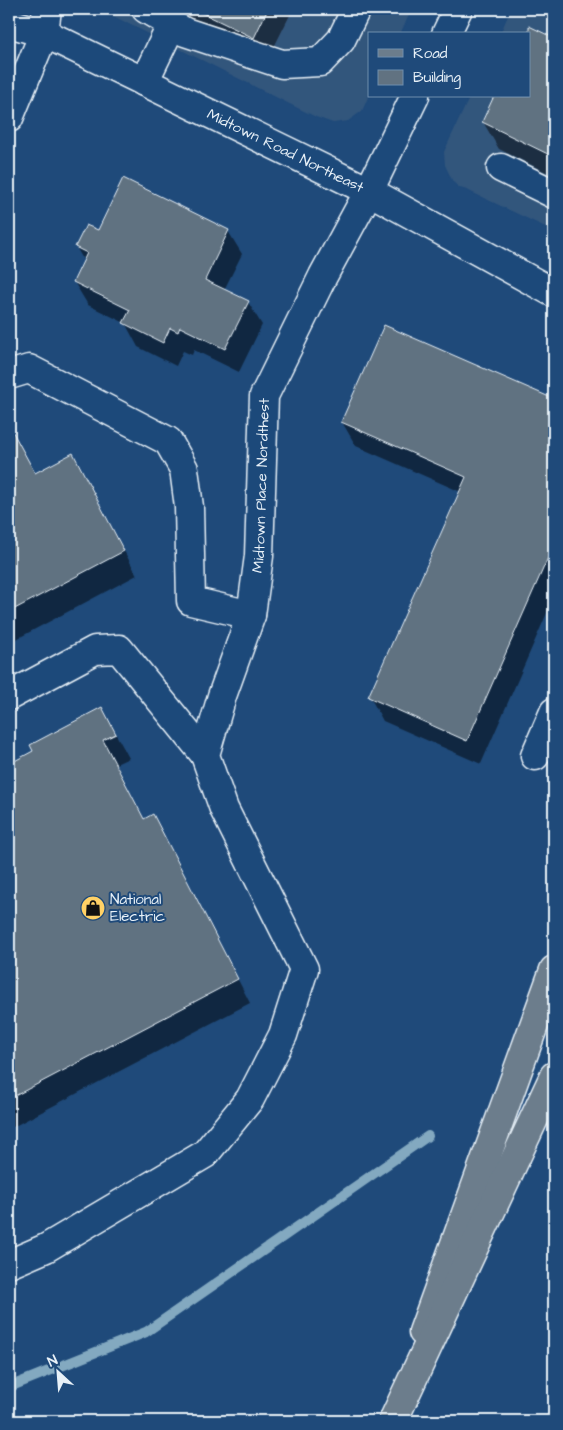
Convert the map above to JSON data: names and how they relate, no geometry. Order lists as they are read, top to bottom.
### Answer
{
  "streets": {
    "street": ["Midtown Road Northeast", "Midtown Place Nordthest"]
  },
  "crossings": [
    ["Midtown Road Northeast", "Midtown Place Nordthest"]
  ],
  "places": {
    "shop": ["National Electric"]
  },
  "legend": ["Road", "Building"],
  "north": "top left"
}
